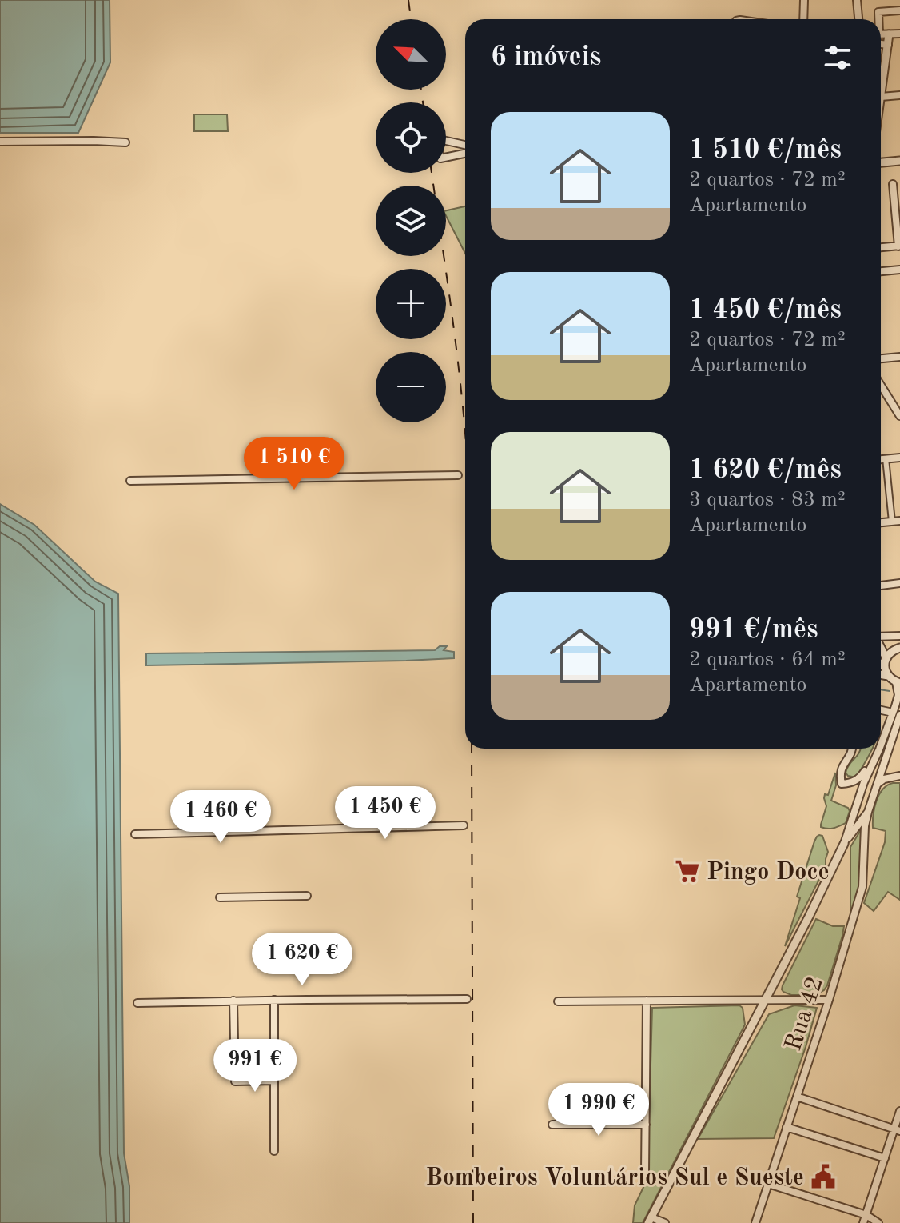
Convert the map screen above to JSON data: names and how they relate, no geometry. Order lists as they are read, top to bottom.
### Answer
{
  "streets": {
    "street": ["Rua 42"]
  },
  "places": {
    "supermarket": ["Pingo Doce"],
    "public building": ["Bombeiros Voluntários Sul e Sueste"]
  },
  "north": "top left",
  "page": {
    "map_buttons": ["+", "−"],
    "heading": "6 imóveis",
    "list": [
      {
        "name": "1 510 €/mês",
        "note": "2 quartos · 72 m² · Apartamento"
      },
      {
        "name": "1 450 €/mês",
        "note": "2 quartos · 72 m² · Apartamento"
      },
      {
        "name": "1 620 €/mês",
        "note": "3 quartos · 83 m² · Apartamento"
      },
      {
        "name": "991 €/mês",
        "note": "2 quartos · 64 m² · Apartamento"
      }
    ],
    "price": [
      "1 510 €",
      "1 450 €",
      "1 460 €",
      "1 620 €",
      "991 €",
      "1 990 €"
    ]
  }
}
